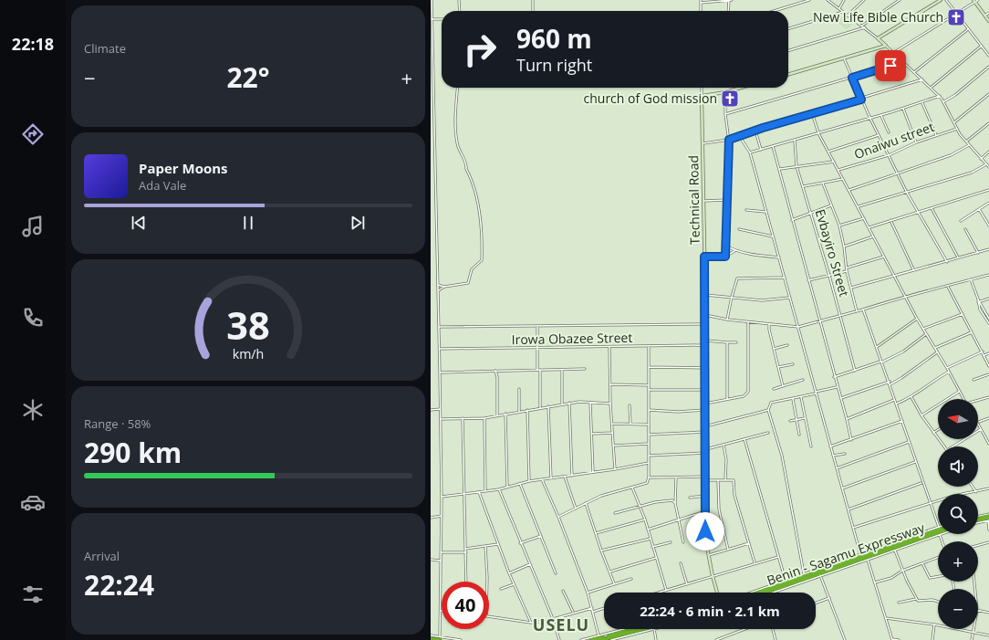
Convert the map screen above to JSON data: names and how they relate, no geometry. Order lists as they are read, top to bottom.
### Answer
{
  "streets": {
    "highway": ["Benin - Sagamu Expressway"],
    "street": [
      "Onaiwu street",
      "Technical Road",
      "Evbayiro Street",
      "Irowa Obazee Street"
    ]
  },
  "crossings": [
    ["Technical Road", "Irowa Obazee Street"]
  ],
  "districts": ["USELU"],
  "places": {
    "church": ["New Life Bible Church", "church of God mission"]
  },
  "north": "left",
  "page": {
    "tabs": "22:18",
    "tile": [
      "Climate",
      ["Range · 58%", "290 km"],
      ["Arrival", "22:24"]
    ],
    "turn": ["960 m", "Turn right"],
    "heat": ["−", "22°", "+"],
    "song": ["Paper Moons", "Ada Vale"],
    "map_buttons": ["+", "−"],
    "limit": "40",
    "trip": "22:24 · 6 min · 2.1 km",
    "gauge": ["38", "km/h"]
  }
}
